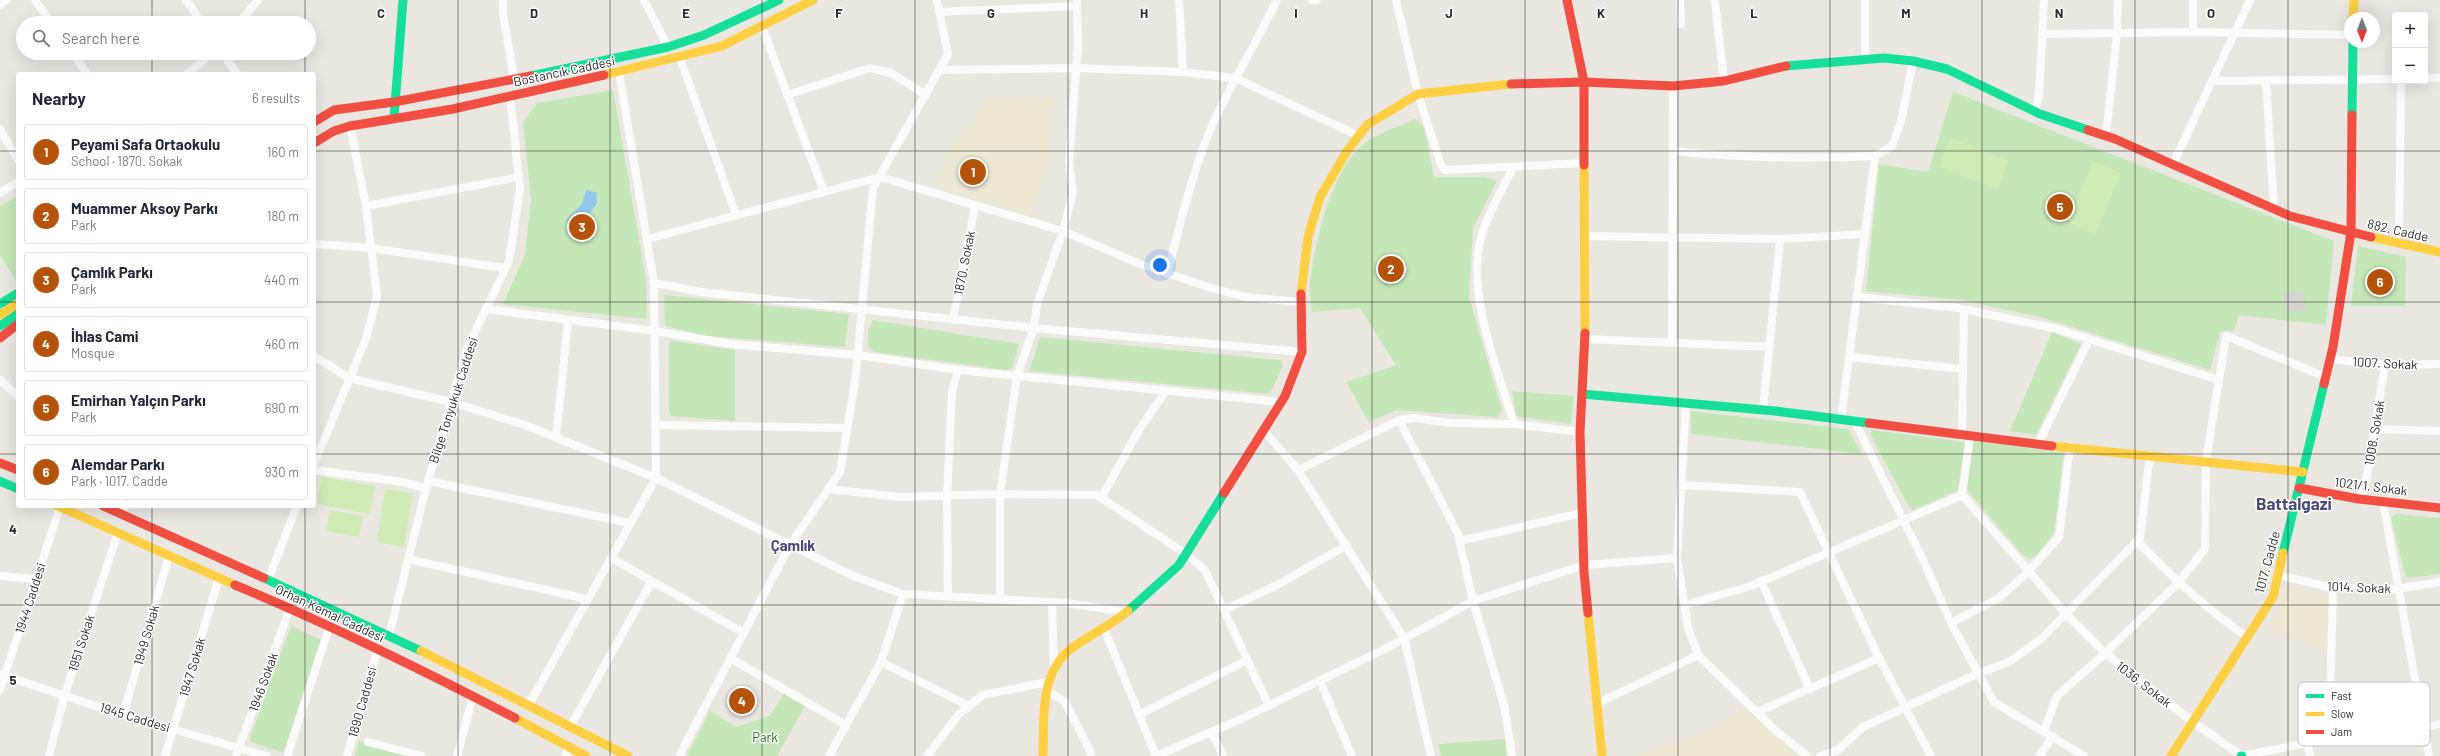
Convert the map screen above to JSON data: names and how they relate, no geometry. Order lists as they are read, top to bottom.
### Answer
{
  "streets": {
    "street": [
      "Bostancık Caddesi",
      "882. Cadde",
      "1870. Sokak",
      "1007. Sokak",
      "Bilge Tonyukuk Caddesi",
      "1008. Sokak",
      "1021/1. Sokak",
      "1017. Cadde",
      "1014. Sokak",
      "1944 Caddesi",
      "Orhan Kemal Caddesi",
      "1949 Sokak",
      "1951 Sokak",
      "1947 Sokak",
      "1946 Sokak",
      "1036. Sokak",
      "1890 Caddesi",
      "1945 Caddesi"
    ]
  },
  "crossings": [
    ["Bostancık Caddesi", "Bilge Tonyukuk Caddesi"],
    ["882. Cadde", "1017. Cadde"],
    ["1007. Sokak", "1008. Sokak"],
    ["1007. Sokak", "1017. Cadde"],
    ["Bilge Tonyukuk Caddesi", "Orhan Kemal Caddesi"],
    ["1008. Sokak", "1021/1. Sokak"],
    ["1021/1. Sokak", "1017. Cadde"],
    ["1017. Cadde", "1014. Sokak"],
    ["1017. Cadde", "1036. Sokak"],
    ["1944 Caddesi", "1945 Caddesi"],
    ["Orhan Kemal Caddesi", "1949 Sokak"],
    ["Orhan Kemal Caddesi", "1951 Sokak"],
    ["Orhan Kemal Caddesi", "1947 Sokak"],
    ["Orhan Kemal Caddesi", "1946 Sokak"],
    ["Orhan Kemal Caddesi", "1890 Caddesi"],
    ["1949 Sokak", "1945 Caddesi"],
    ["1951 Sokak", "1945 Caddesi"],
    ["1947 Sokak", "1945 Caddesi"],
    ["1946 Sokak", "1945 Caddesi"]
  ],
  "districts": ["Battalgazi", "Çamlık"],
  "parks": ["Park"],
  "legend": ["Fast", "Slow", "Jam"],
  "north": "bottom",
  "page": {
    "map_buttons": ["+", "−"],
    "search": "Search here",
    "heading": ["Nearby", "6 results"],
    "list": [
      {
        "mark": "1",
        "name": "Peyami Safa Ortaokulu",
        "note": "School · 1870. Sokak",
        "value": "160 m"
      },
      {
        "mark": "2",
        "name": "Muammer Aksoy Parkı",
        "note": "Park",
        "value": "180 m"
      },
      {
        "mark": "3",
        "name": "Çamlık Parkı",
        "note": "Park",
        "value": "440 m"
      },
      {
        "mark": "4",
        "name": "İhlas Cami",
        "note": "Mosque",
        "value": "460 m"
      },
      {
        "mark": "5",
        "name": "Emirhan Yalçın Parkı",
        "note": "Park",
        "value": "690 m"
      },
      {
        "mark": "6",
        "name": "Alemdar Parkı",
        "note": "Park · 1017. Cadde",
        "value": "930 m"
      }
    ],
    "pins": [
      "1",
      "5",
      "3",
      "2",
      "6",
      "4"
    ]
  },
  "grid": {
    "columns": [
      "C",
      "D",
      "E",
      "F",
      "G",
      "H",
      "I",
      "J",
      "K",
      "L",
      "M",
      "N",
      "O"
    ],
    "rows": ["4", "5"]
  }
}
